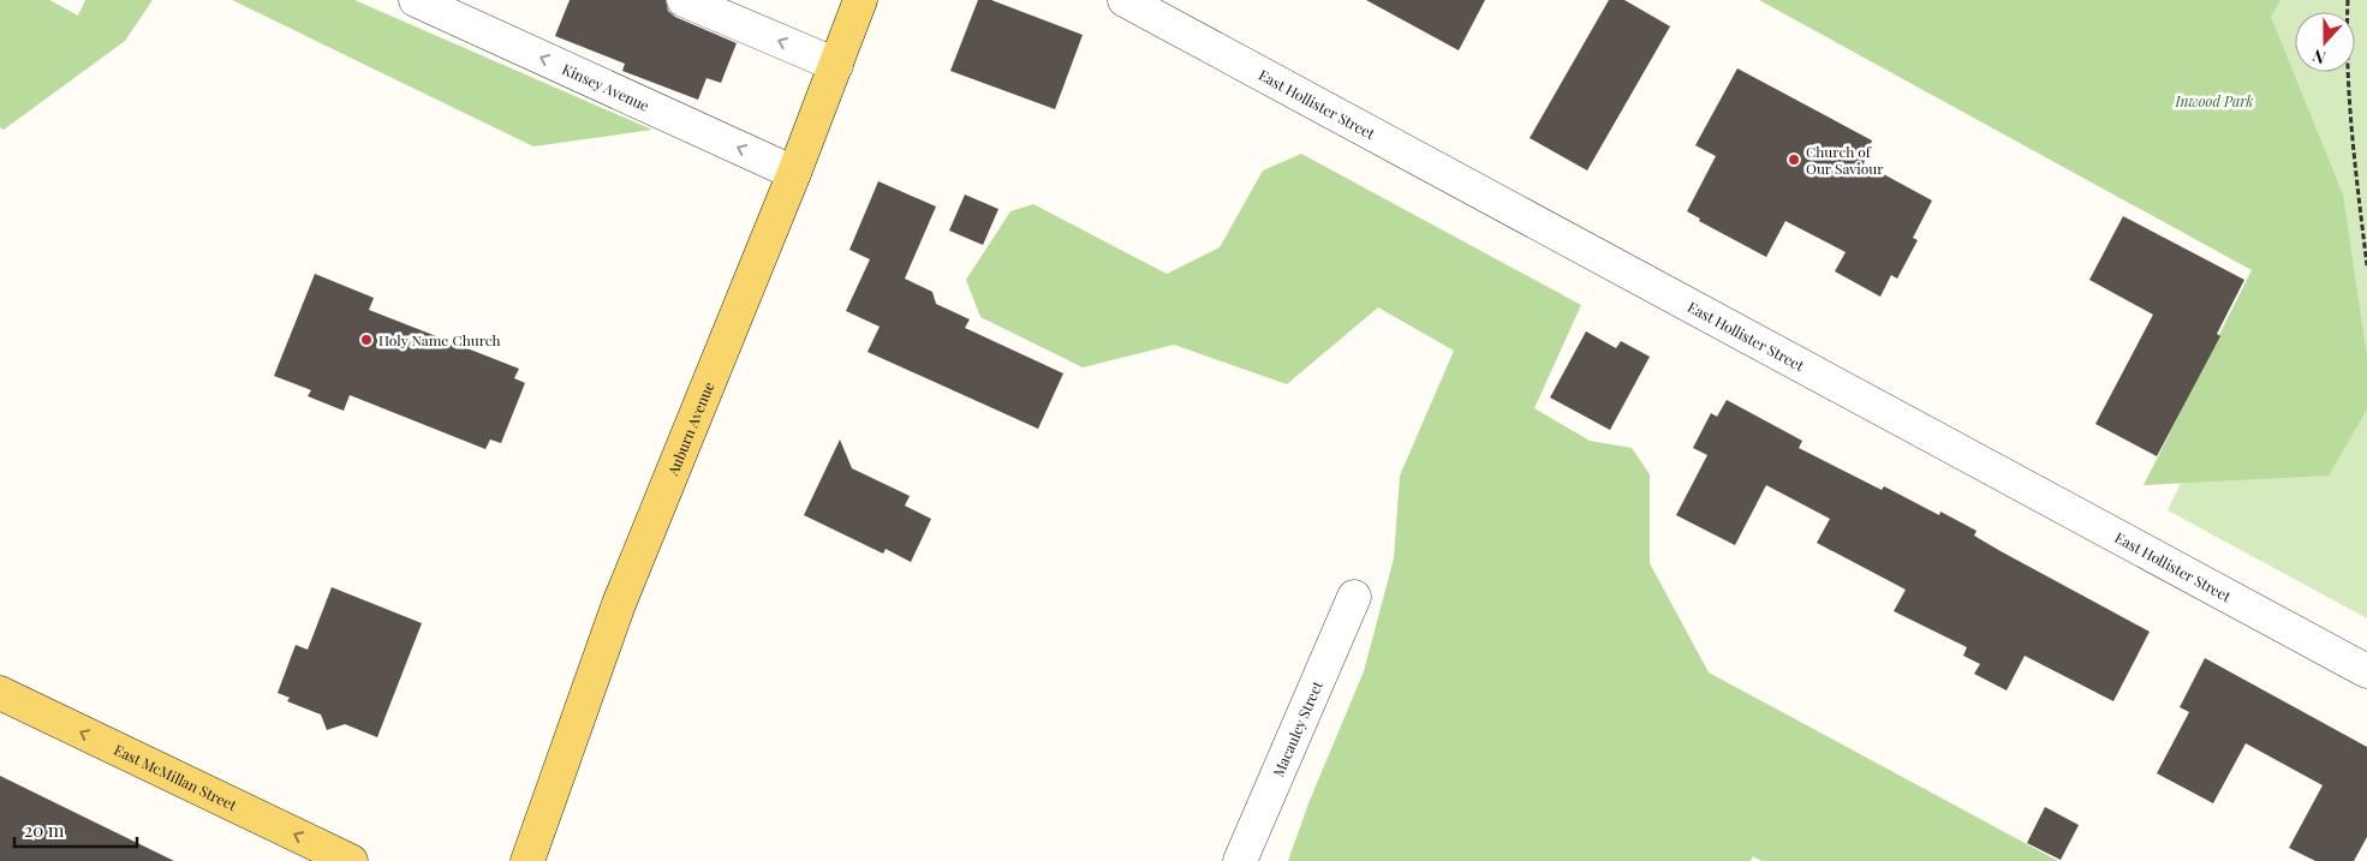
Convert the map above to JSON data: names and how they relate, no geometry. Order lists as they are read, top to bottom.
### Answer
{
  "streets": {
    "main road": ["Auburn Avenue", "East McMillan Street"],
    "street": ["Kinsey Avenue", "East Hollister Street", "Macauley Street"]
  },
  "crossings": [
    ["Kinsey Avenue", "Auburn Avenue"]
  ],
  "one_way": ["East McMillan Street"],
  "parks": ["Inwood Park"],
  "places": ["Church of Our Saviour", "Holy Name Church"],
  "scale_bar": "20 m",
  "north": "bottom"
}
